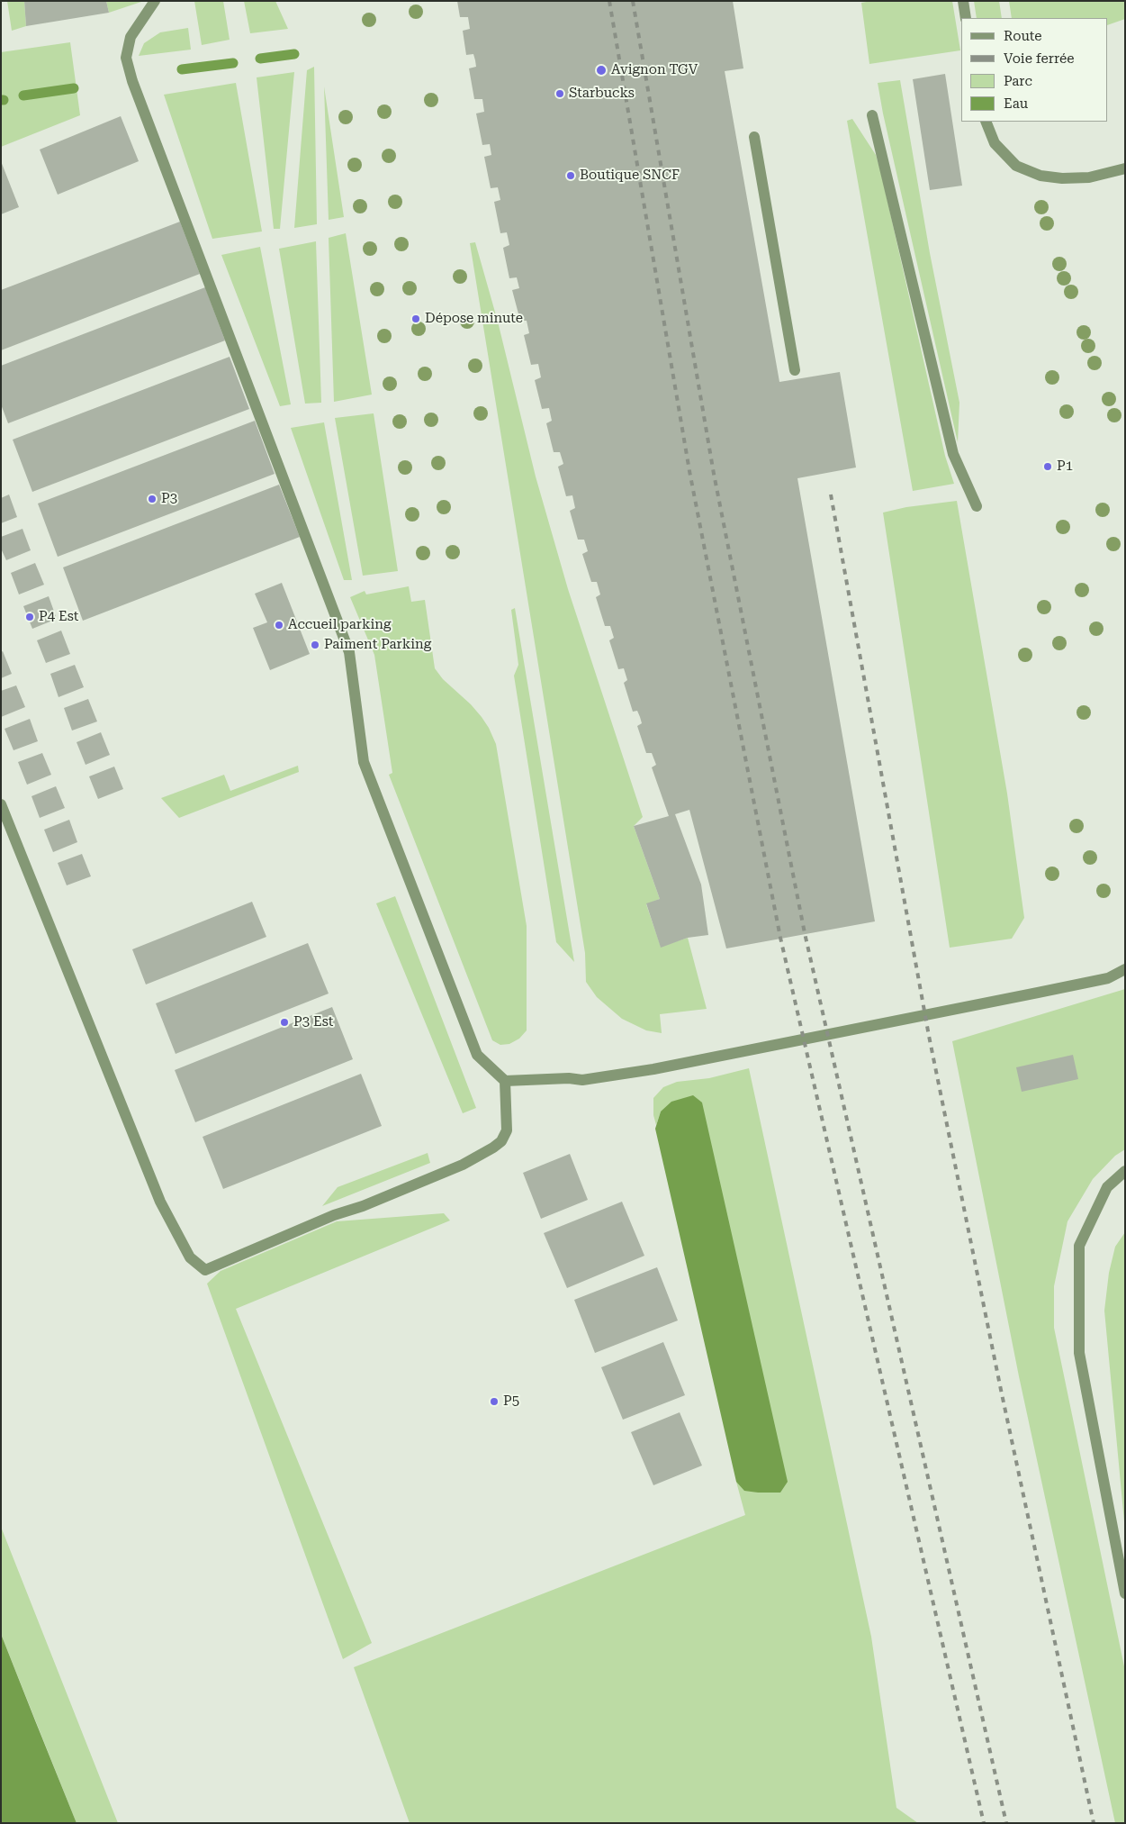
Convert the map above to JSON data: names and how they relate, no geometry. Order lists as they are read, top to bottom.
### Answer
{
  "places": [
    "Avignon TGV",
    "Starbucks",
    "Boutique SNCF",
    "Dépose minute",
    "P1",
    "P3",
    "P4 Est",
    "Accueil parking",
    "Paiment Parking",
    "P3 Est",
    "P5"
  ],
  "legend": [
    "Route",
    "Voie ferrée",
    "Parc",
    "Eau"
  ]
}
